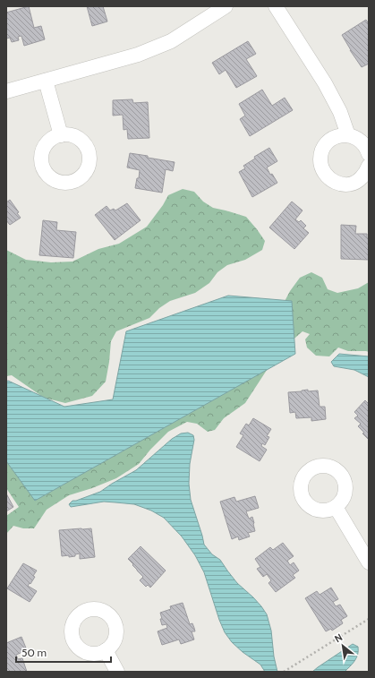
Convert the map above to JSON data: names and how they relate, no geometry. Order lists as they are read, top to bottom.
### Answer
{
  "scale_bar": "50 m",
  "north": "top left"
}
